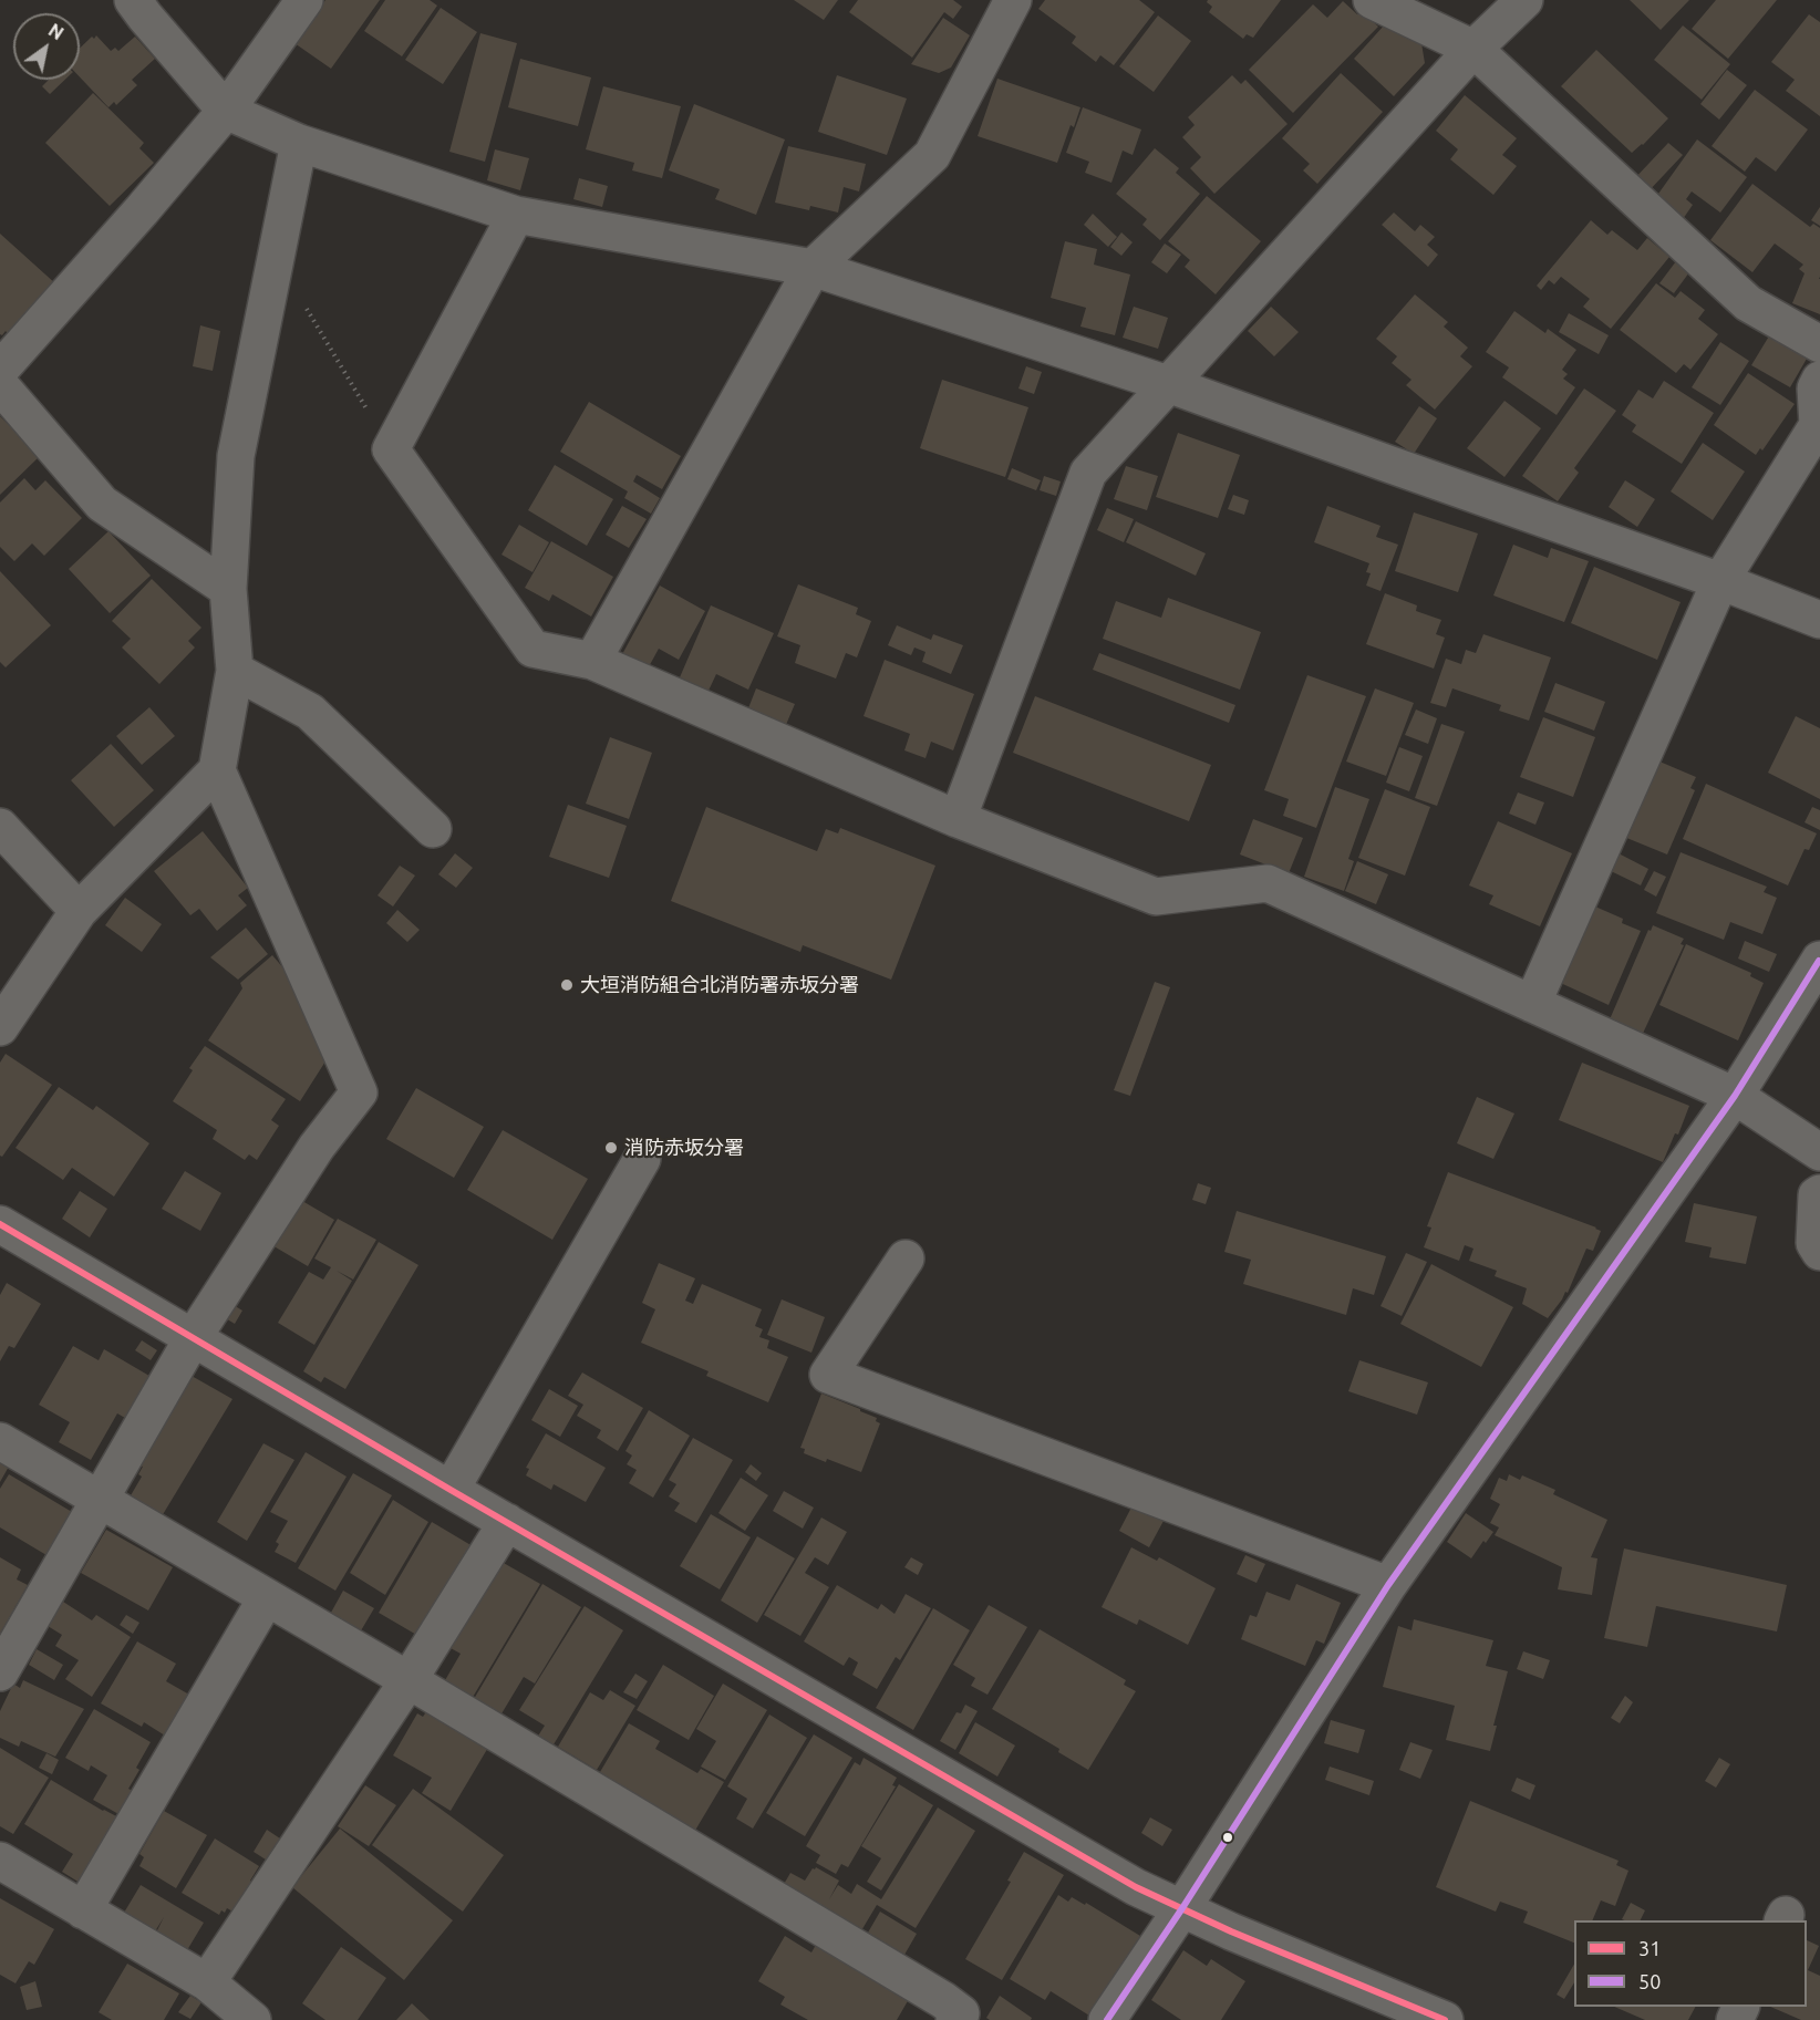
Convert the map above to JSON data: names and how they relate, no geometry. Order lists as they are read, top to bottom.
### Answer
{
  "places": ["大垣消防組合北消防署赤坂分署", "消防赤坂分署"],
  "lines": ["transit line 50", "transit line 31"],
  "legend": ["31", "50"],
  "north": "top right"
}
